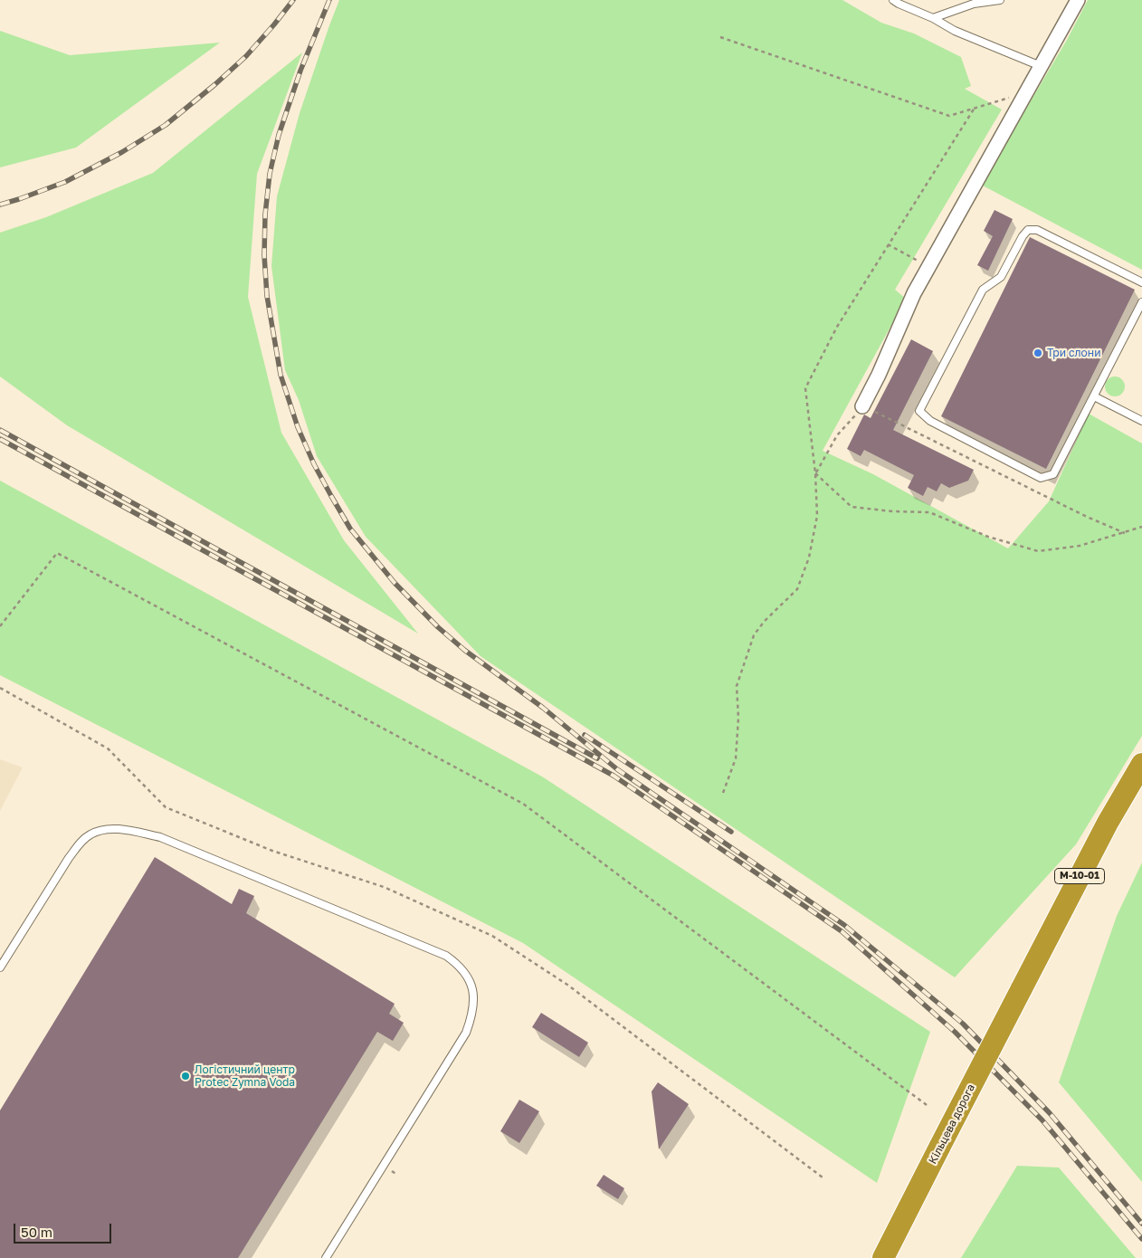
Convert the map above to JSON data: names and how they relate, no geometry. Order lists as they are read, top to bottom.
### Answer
{
  "streets": {
    "highway": ["М-10-01", "Кільцева дорога"]
  },
  "places": ["Три слони", "Логістичний центр Protec Zymna Voda"],
  "scale_bar": "50 m"
}
